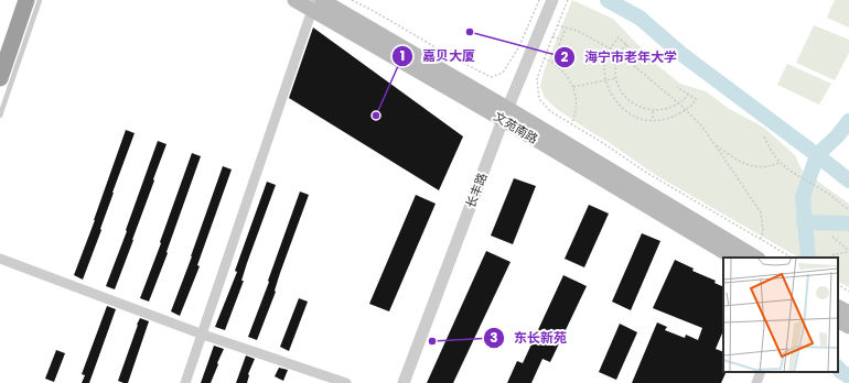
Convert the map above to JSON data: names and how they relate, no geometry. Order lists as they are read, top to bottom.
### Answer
{
  "streets": {
    "main road": ["文苑南路"],
    "street": ["长丰路"]
  },
  "crossings": [
    ["文苑南路", "长丰路"]
  ],
  "places": ["海宁市老年大学", "嘉贝大厦", "东长新苑"]
}
